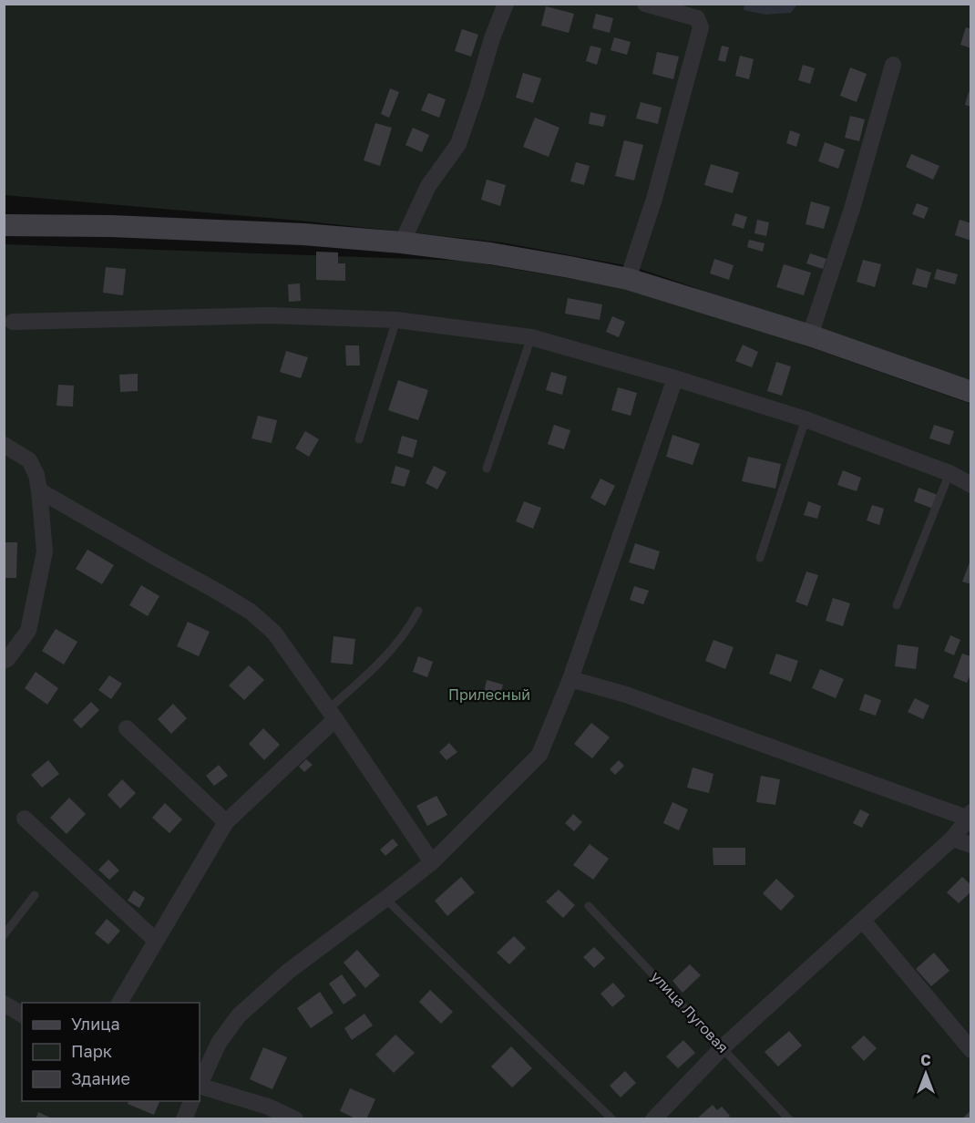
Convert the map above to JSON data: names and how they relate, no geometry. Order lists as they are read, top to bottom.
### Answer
{
  "streets": {
    "lane": ["улица Луговая"]
  },
  "parks": ["Прилесный"],
  "legend": ["Улица", "Парк", "Здание"],
  "north": "top"
}
